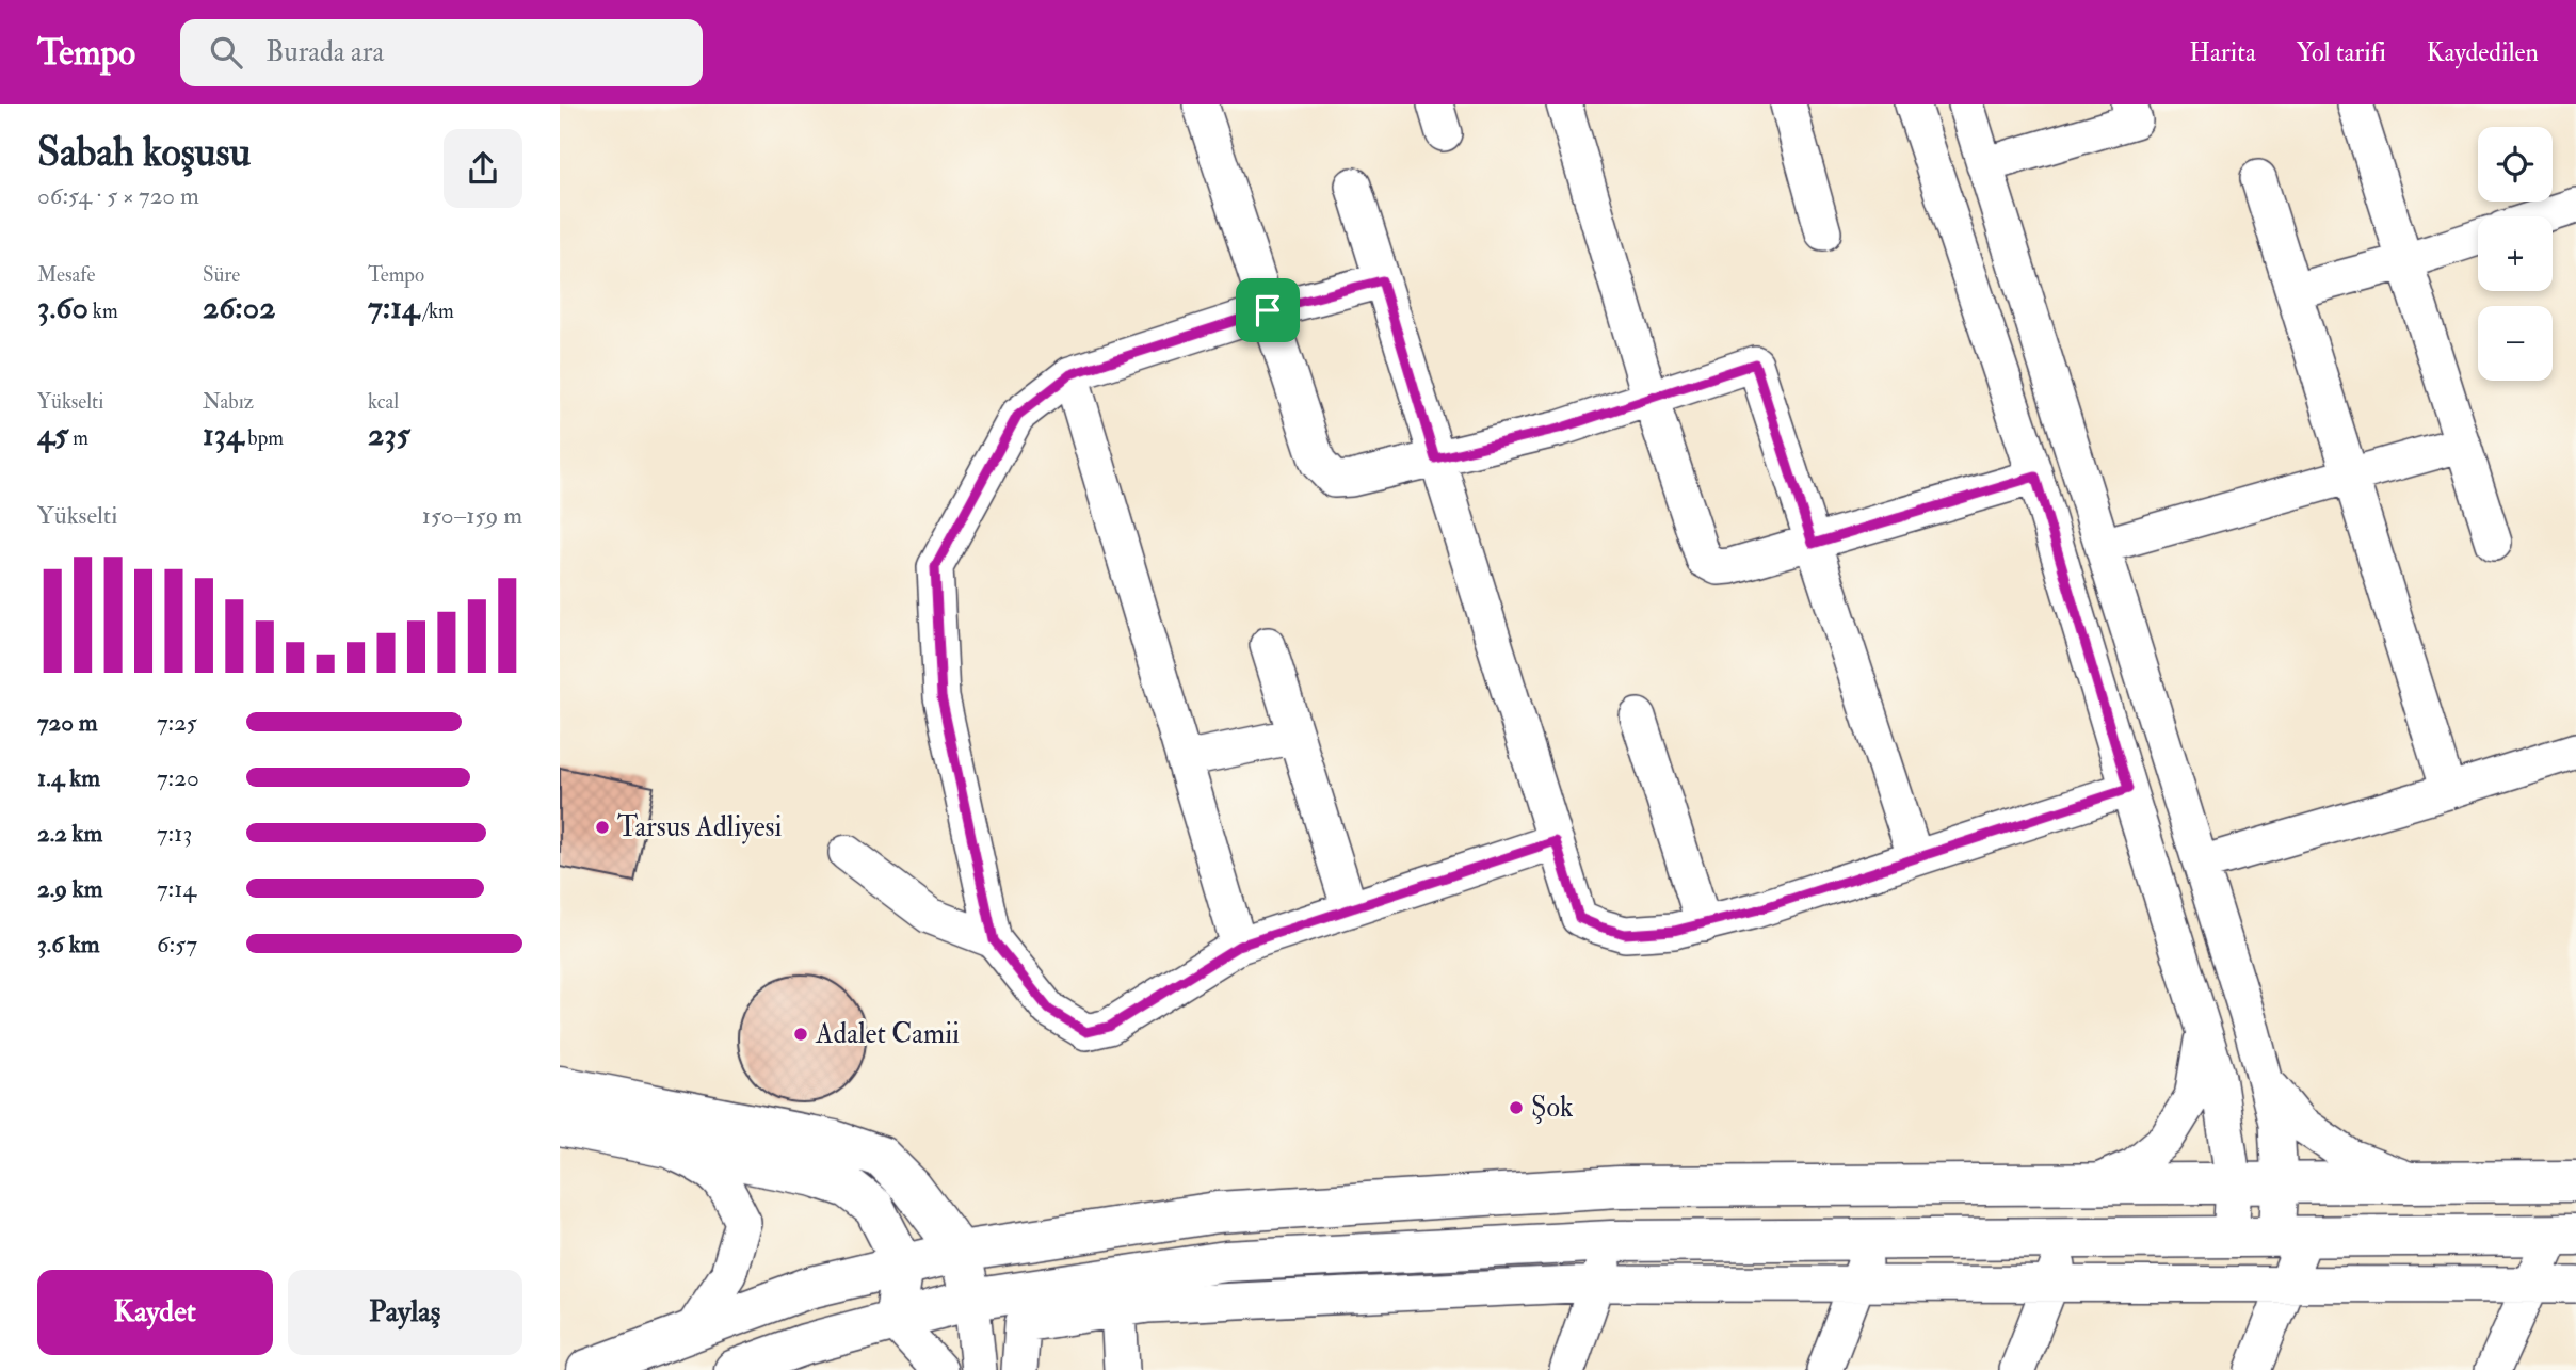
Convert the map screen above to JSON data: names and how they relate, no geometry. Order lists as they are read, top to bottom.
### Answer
{
  "places": ["Tarsus Adliyesi", "Adalet Camii", "Şok"],
  "page": {
    "header": "Tempo",
    "search": "Burada ara",
    "nav": ["Harita", "Yol tarifi", "Kaydedilen"],
    "heading": ["Sabah koşusu", "06:54 · 5 × 720 m"],
    "map_buttons": ["+", "−"],
    "stats": [
      ["Mesafe", "3.60 km"],
      ["Süre", "26:02"],
      ["Tempo", "7:14 /km"],
      ["Yükselti", "45 m"],
      ["Nabız", "134 bpm"],
      ["kcal", "235"]
    ],
    "chart": ["Yükselti", "150–159 m"],
    "list": [
      {
        "name": "720 m",
        "note": "7:25"
      },
      {
        "name": "1.4 km",
        "note": "7:20"
      },
      {
        "name": "2.2 km",
        "note": "7:13"
      },
      {
        "name": "2.9 km",
        "note": "7:14"
      },
      {
        "name": "3.6 km",
        "note": "6:57"
      }
    ],
    "buttons": ["Kaydet", "Paylaş"]
  }
}
